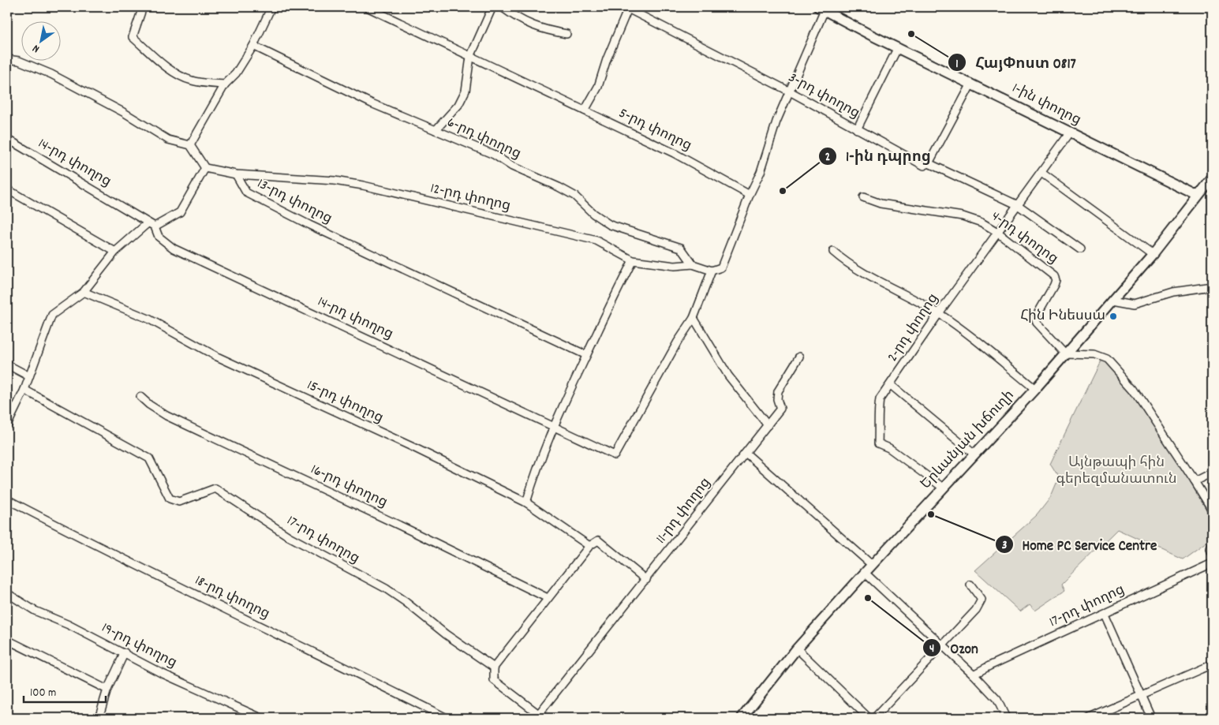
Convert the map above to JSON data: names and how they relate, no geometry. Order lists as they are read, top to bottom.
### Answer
{
  "streets": {
    "main road": ["1-ին փողոց", "Երևանյան խճուղի"],
    "street": [
      "3-րդ փողոց",
      "5-րդ փողոց",
      "6-րդ փողոց",
      "14-րդ փողոց",
      "12-րդ փողոց",
      "13-րդ փողոց",
      "4-րդ փողոց",
      "2-րդ փողոց",
      "15-րդ փողոց",
      "16-րդ փողոց",
      "11-րդ փողոց",
      "17-րդ փողոց",
      "18-րդ փողոց",
      "19-րդ փողոց"
    ]
  },
  "crossings": [
    ["1-ին փողոց", "2-րդ փողոց"],
    ["1-ին փողոց", "Երևանյան խճուղի"],
    ["6-րդ փողոց", "12-րդ փողոց"],
    ["12-րդ փողոց", "13-րդ փողոց"],
    ["4-րդ փողոց", "2-րդ փողոց"],
    ["4-րդ փողոց", "Երևանյան խճուղի"],
    ["2-րդ փողոց", "Երևանյան խճուղի"],
    ["11-րդ փողոց", "17-րդ փողոց"]
  ],
  "parks": ["Այնթապի հին գերեզմանատուն"],
  "places": [
    "ՀայՓոստ 0817",
    "1-ին դպրոց",
    "Հին Ինեսսա",
    "Home PC Service Centre",
    "Ozon"
  ],
  "scale_bar": "100 m",
  "north": "bottom left"
}
